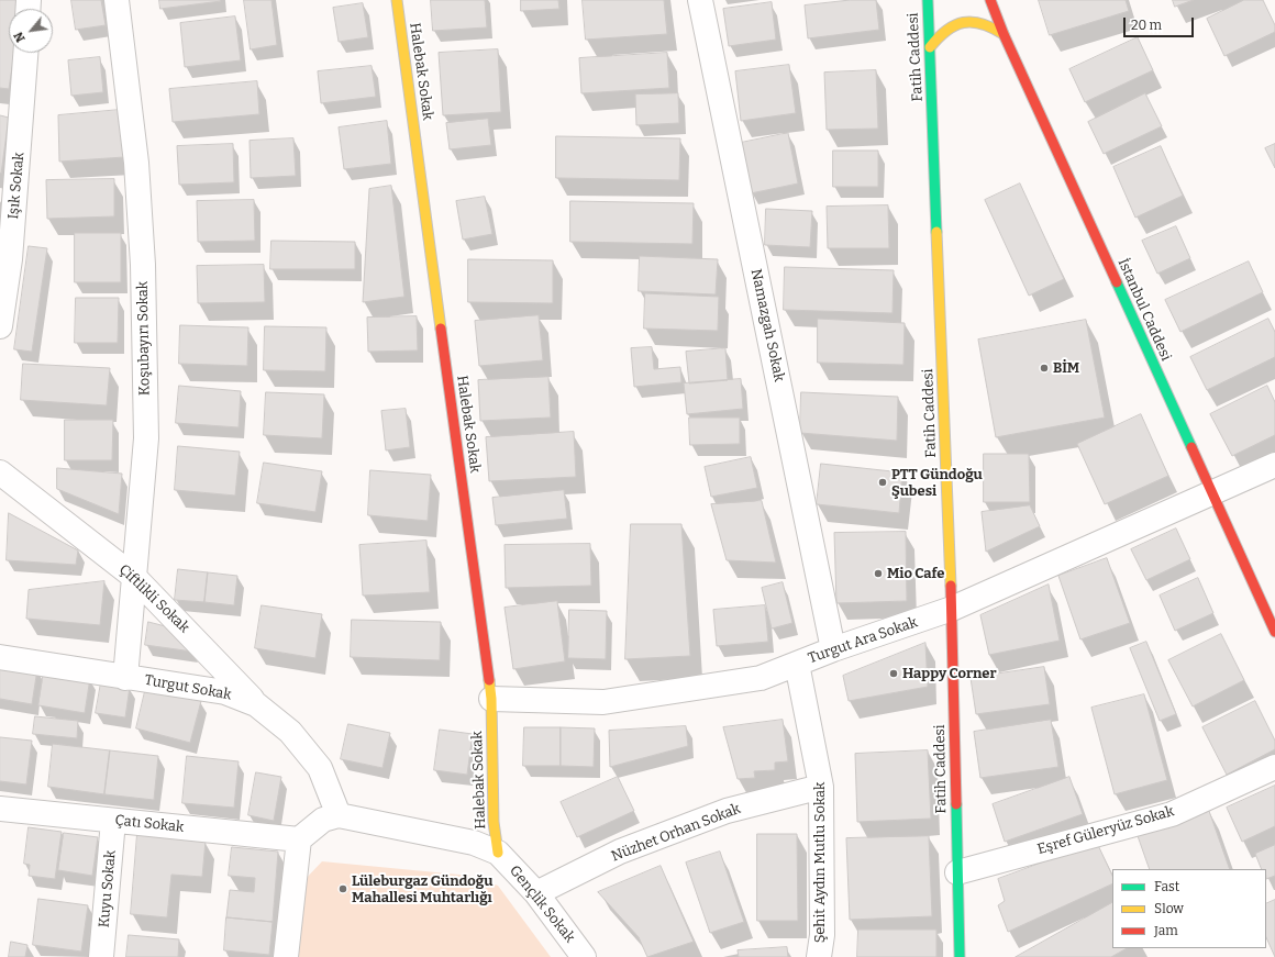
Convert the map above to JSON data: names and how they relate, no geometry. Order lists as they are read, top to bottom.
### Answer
{
  "streets": {
    "main road": ["Fatih Caddesi", "Halebak Sokak", "İstanbul Caddesi"],
    "street": [
      "Işık Sokak",
      "Namazgah Sokak",
      "Koşubayırı Sokak",
      "Çiftlikli Sokak",
      "Turgut Ara Sokak",
      "Turgut Sokak",
      "Çatı Sokak",
      "Eşref Güleryüz Sokak",
      "Nüzhet Orhan Sokak",
      "Şehit Aydın Mutlu Sokak",
      "Kuyu Sokak",
      "Gençlik Sokak"
    ]
  },
  "crossings": [
    ["Fatih Caddesi", "Turgut Ara Sokak"],
    ["Fatih Caddesi", "Eşref Güleryüz Sokak"],
    ["Halebak Sokak", "Turgut Ara Sokak"],
    ["Halebak Sokak", "Gençlik Sokak"],
    ["İstanbul Caddesi", "Turgut Ara Sokak"],
    ["Namazgah Sokak", "Turgut Ara Sokak"],
    ["Koşubayırı Sokak", "Çiftlikli Sokak"],
    ["Koşubayırı Sokak", "Turgut Sokak"],
    ["Çiftlikli Sokak", "Turgut Sokak"],
    ["Turgut Ara Sokak", "Şehit Aydın Mutlu Sokak"],
    ["Çatı Sokak", "Kuyu Sokak"],
    ["Nüzhet Orhan Sokak", "Şehit Aydın Mutlu Sokak"],
    ["Nüzhet Orhan Sokak", "Gençlik Sokak"]
  ],
  "places": [
    "BİM",
    "PTT Gündoğu Şubesi",
    "Mio Cafe",
    "Happy Corner",
    "Lüleburgaz Gündoğu Mahallesi Muhtarlığı"
  ],
  "legend": ["Fast", "Slow", "Jam"],
  "scale_bar": "20 m",
  "north": "bottom left"
}
